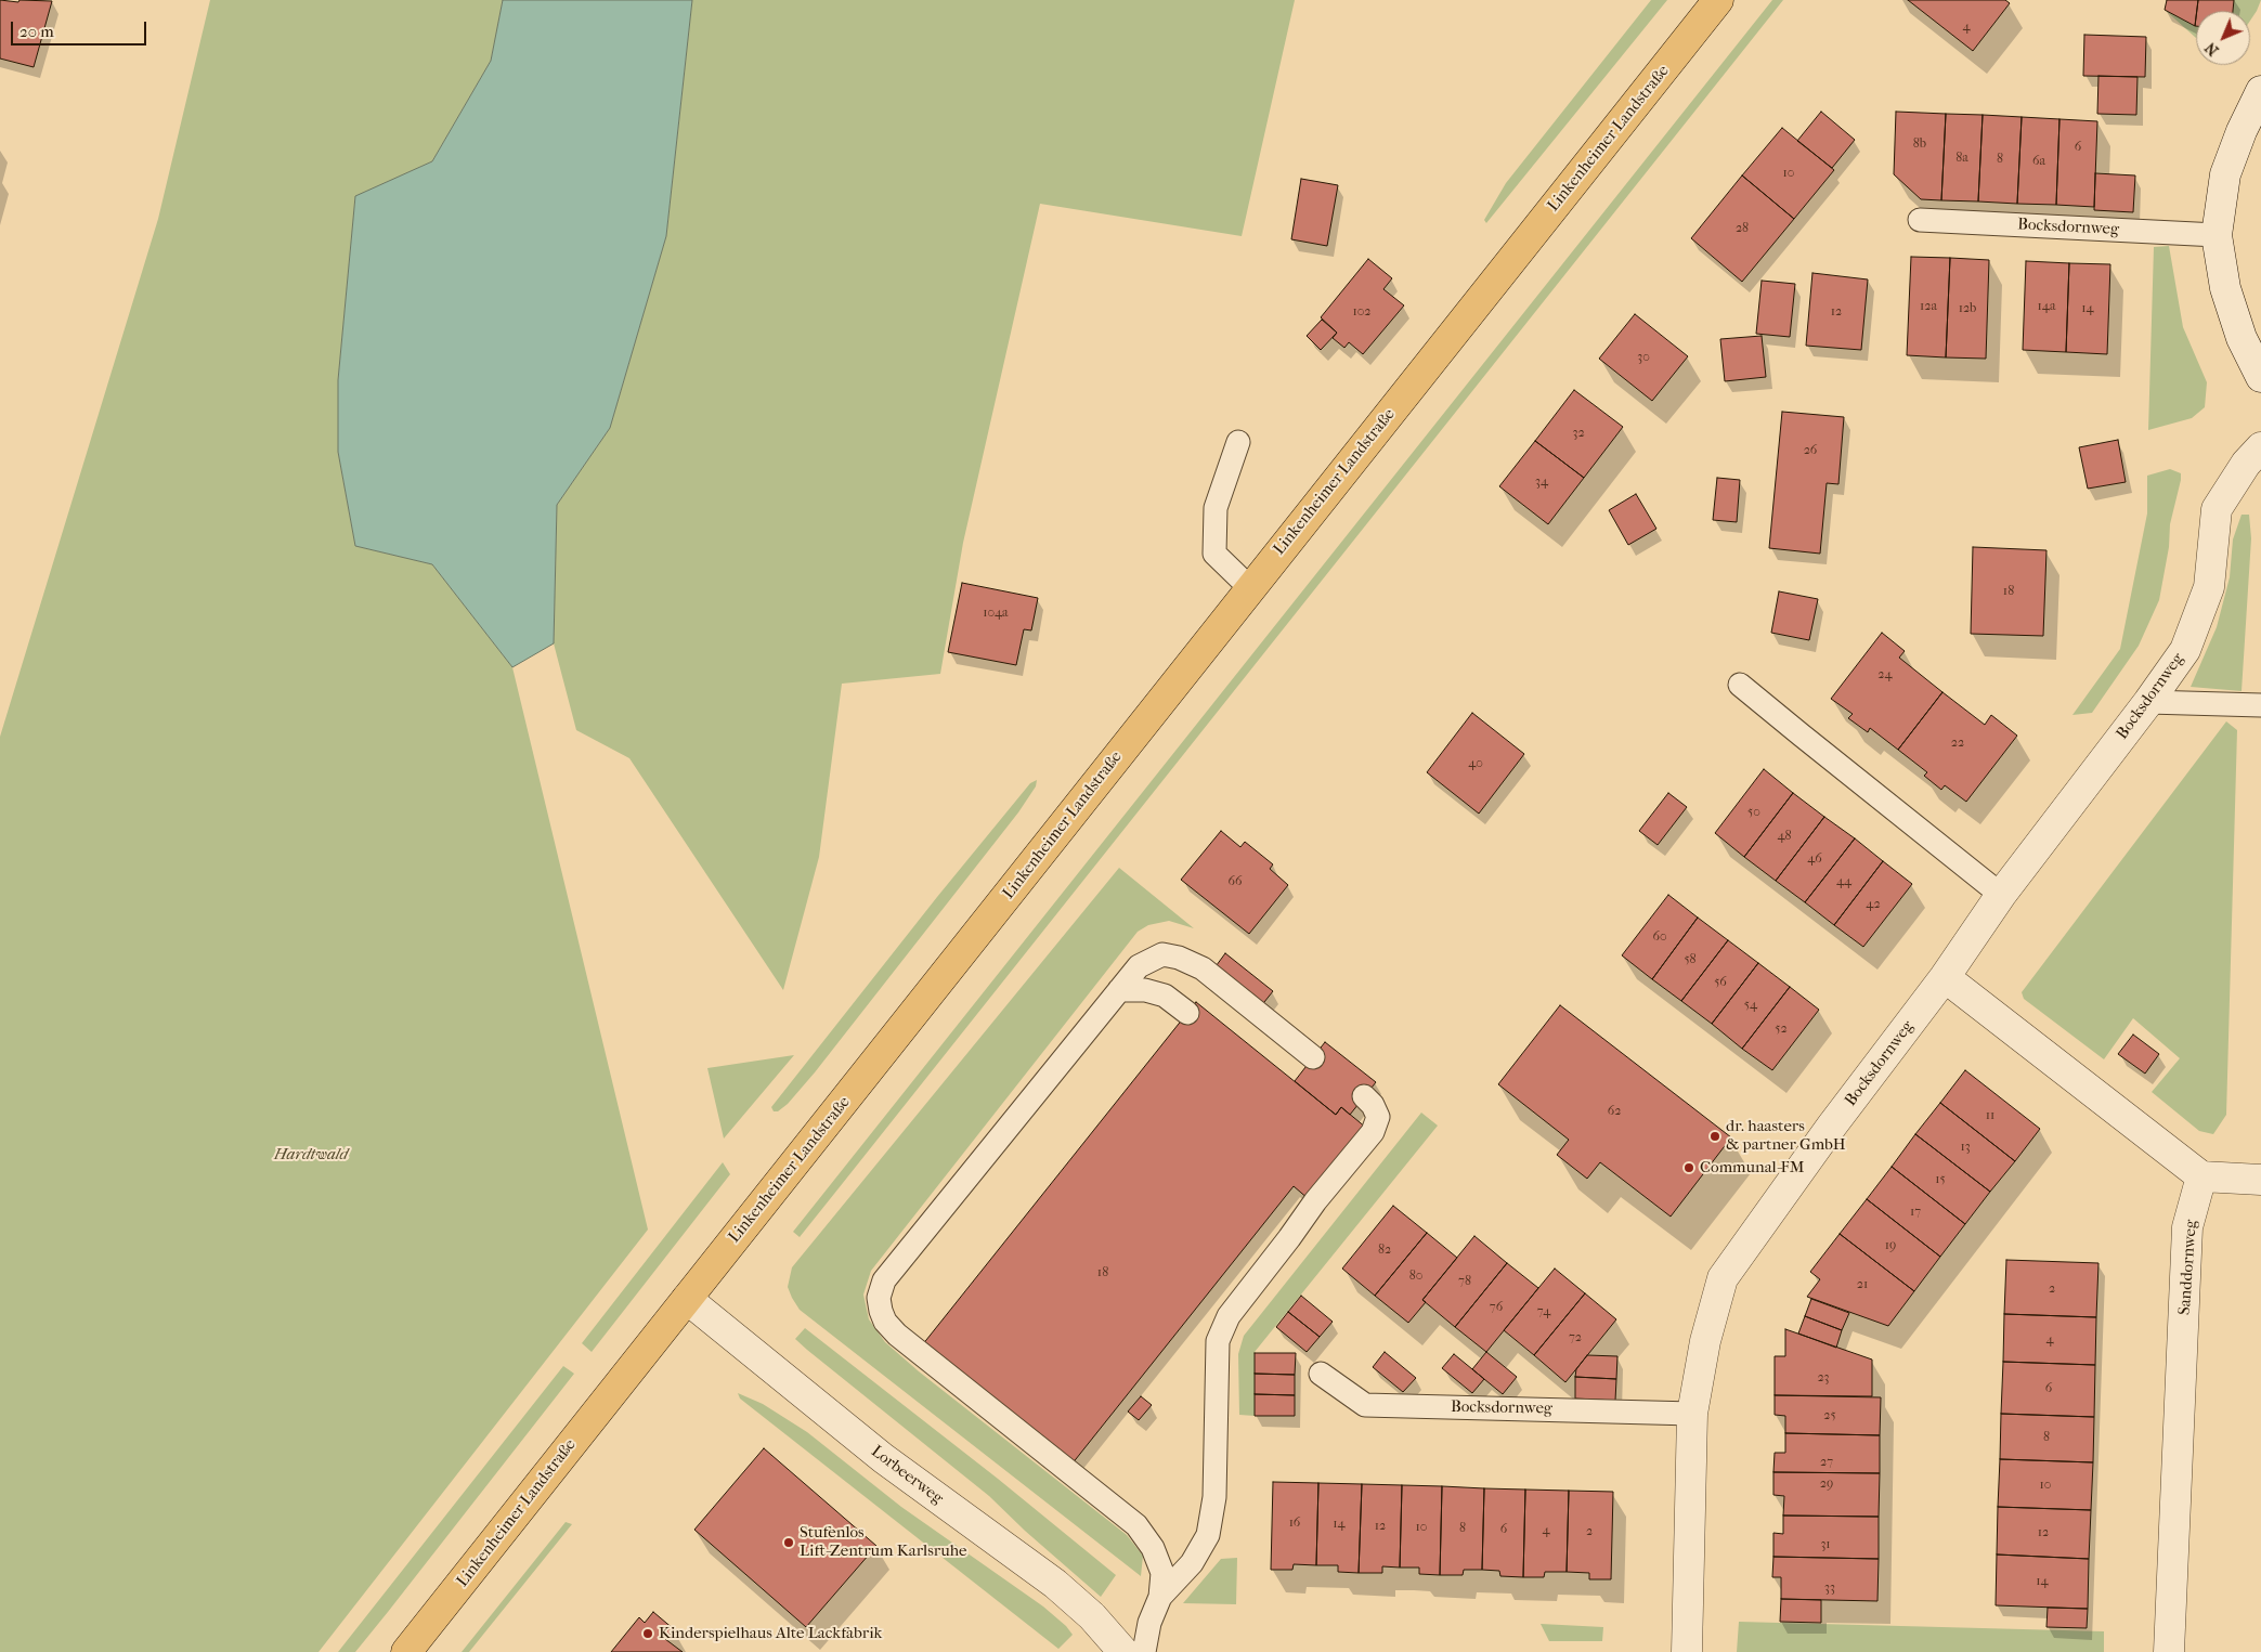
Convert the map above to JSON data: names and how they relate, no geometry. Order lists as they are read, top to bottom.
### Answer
{
  "streets": {
    "main road": ["Linkenheimer Landstraße"],
    "street": ["Bocksdornweg", "Sanddornweg", "Lorbeerweg"]
  },
  "crossings": [
    ["Linkenheimer Landstraße", "Lorbeerweg"]
  ],
  "parks": ["Hardtwald"],
  "places": [
    "dr. haasters & partner GmbH",
    "Communal-FM",
    "Stufenlos Lift-Zentrum Karlsruhe",
    "Kinderspielhaus Alte Lackfabrik"
  ],
  "house_numbers": [
    "4",
    "8b",
    "6",
    "8a",
    "8",
    "6a",
    "10",
    "28",
    "12a",
    "14a",
    "12b",
    "14",
    "102",
    "12",
    "30",
    "32",
    "26",
    "34",
    "18",
    "104a",
    "24",
    "22",
    "40",
    "50",
    "48",
    "46",
    "66",
    "44",
    "42",
    "60",
    "58",
    "56",
    "54",
    "52",
    "62",
    "11",
    "13",
    "15",
    "17",
    "19",
    "82",
    "18",
    "80",
    "78",
    "21",
    "2",
    "76",
    "74",
    "72",
    "4",
    "23",
    "6",
    "25",
    "8",
    "27",
    "29",
    "10",
    "16",
    "14",
    "12",
    "10",
    "8",
    "6",
    "4",
    "2",
    "12",
    "31",
    "14",
    "33"
  ],
  "scale_bar": "20 m",
  "north": "bottom left"
}
